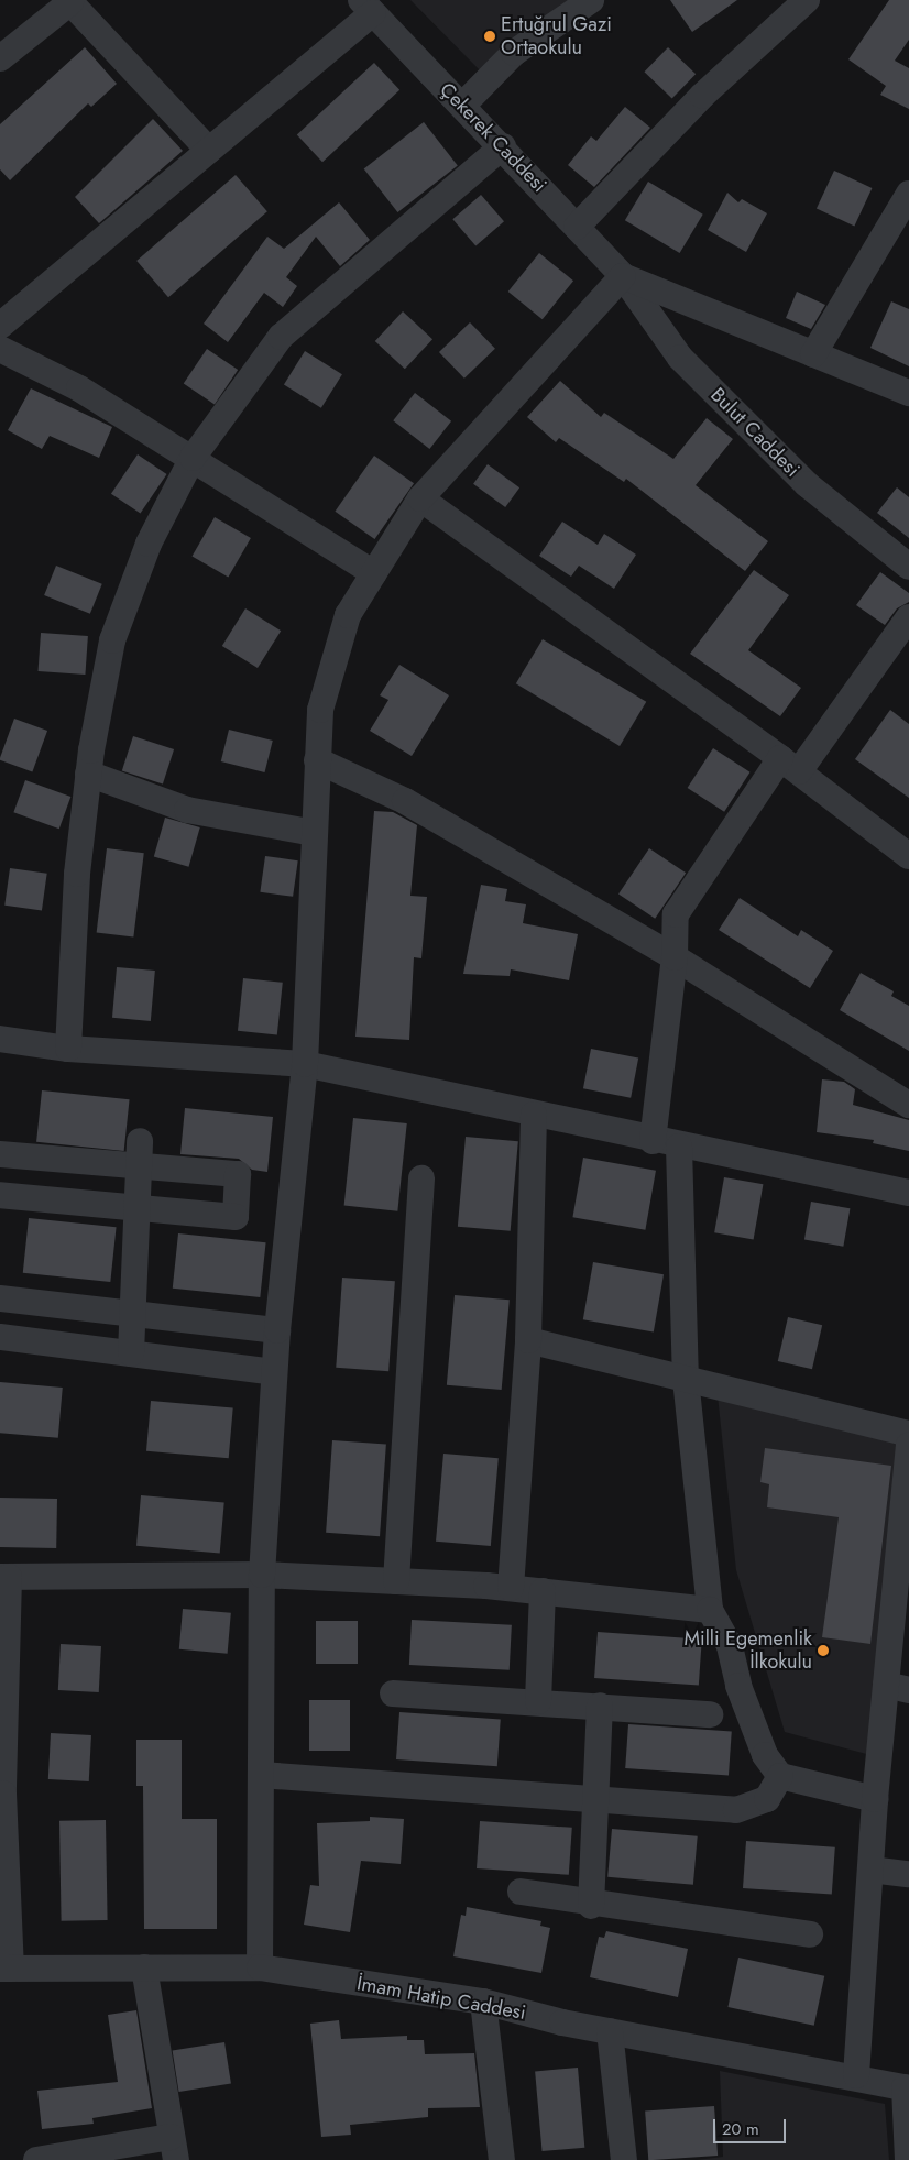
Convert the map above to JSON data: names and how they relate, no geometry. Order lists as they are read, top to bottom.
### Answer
{
  "streets": {
    "street": ["Çekerek Caddesi", "Bulut Caddesi", "İmam Hatip Caddesi"]
  },
  "crossings": [
    ["Çekerek Caddesi", "Bulut Caddesi"]
  ],
  "places": ["Ertuğrul Gazi Ortaokulu", "Milli Egemenlik İlkokulu"],
  "scale_bar": "20 m"
}
